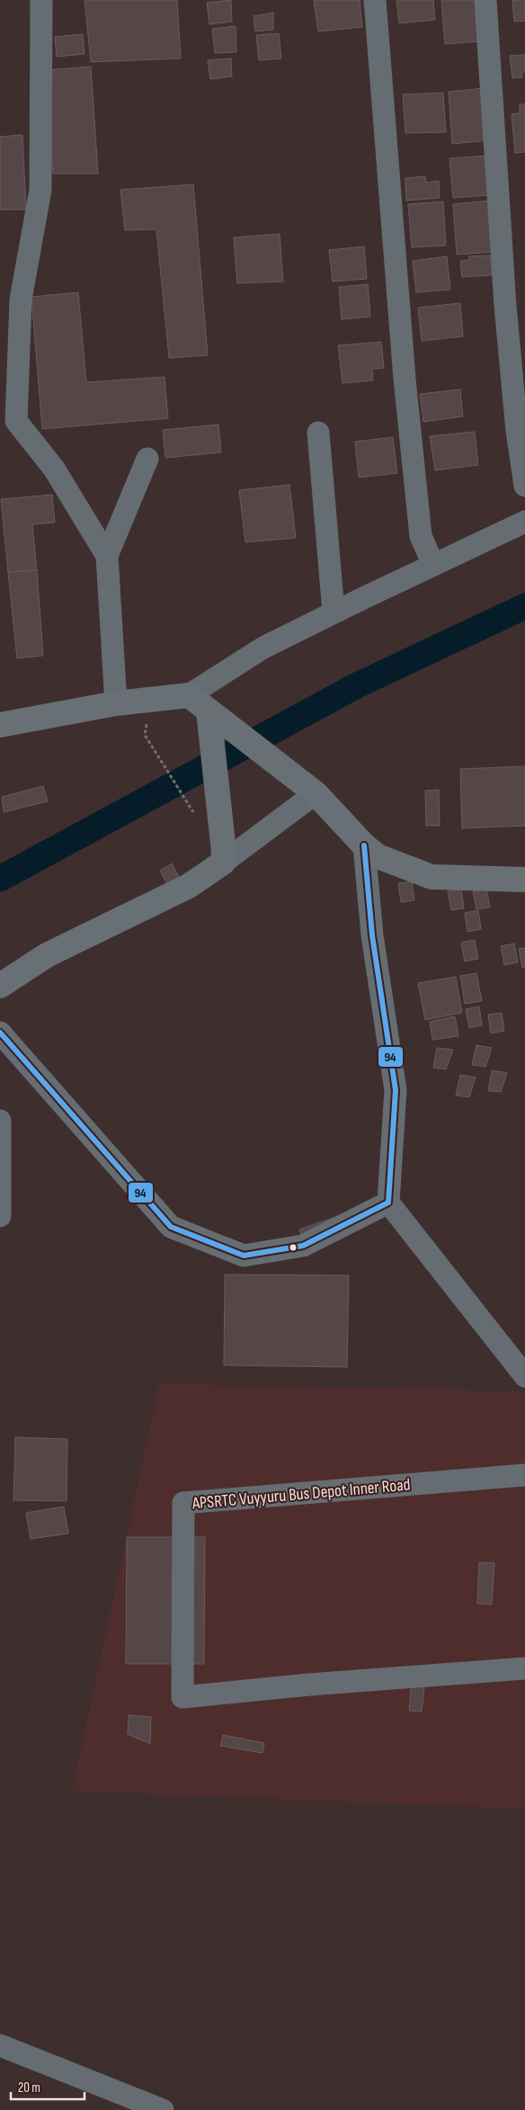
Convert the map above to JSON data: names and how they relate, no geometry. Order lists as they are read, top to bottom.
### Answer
{
  "streets": {
    "street": ["APSRTC Vuyyuru Bus Depot Inner Road"]
  },
  "lines": ["transit line 94"],
  "scale_bar": "20 m"
}
